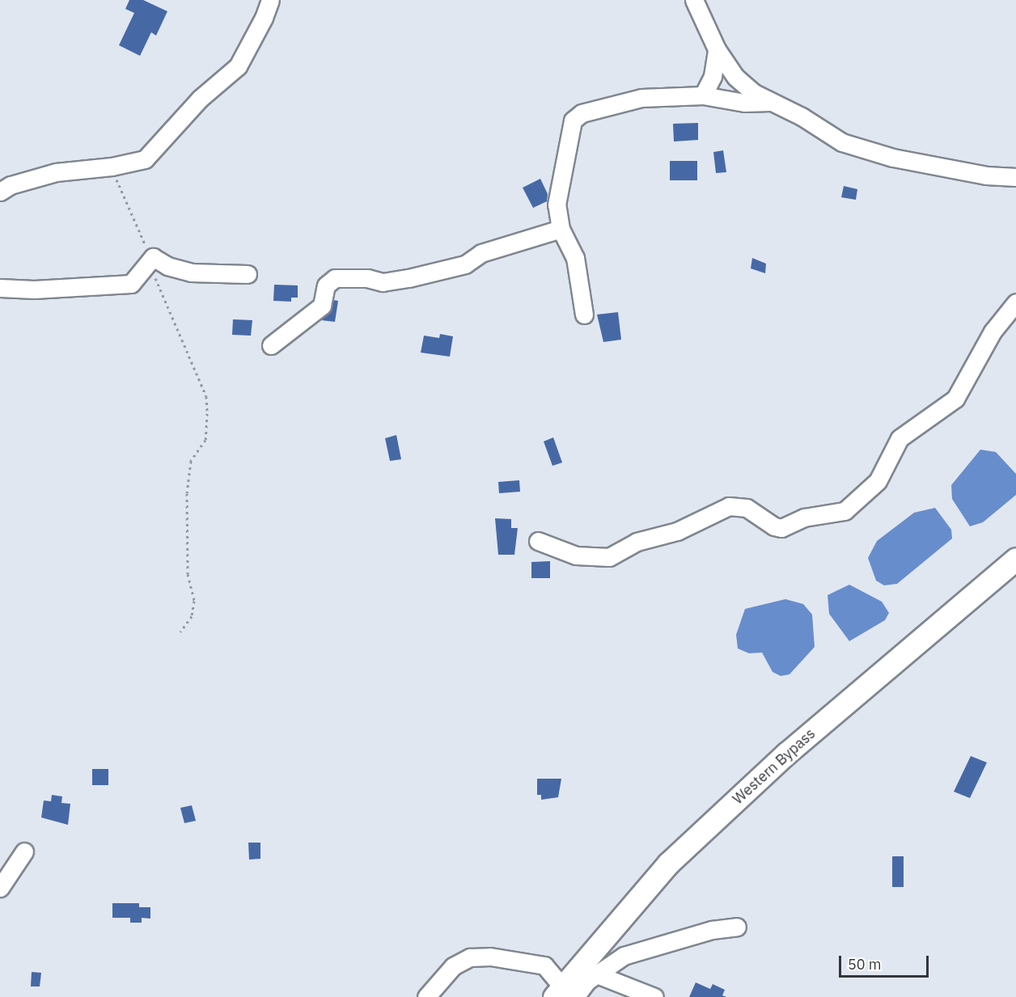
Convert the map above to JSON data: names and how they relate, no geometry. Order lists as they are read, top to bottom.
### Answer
{
  "streets": {
    "main road": ["Western Bypass"]
  },
  "scale_bar": "50 m"
}
